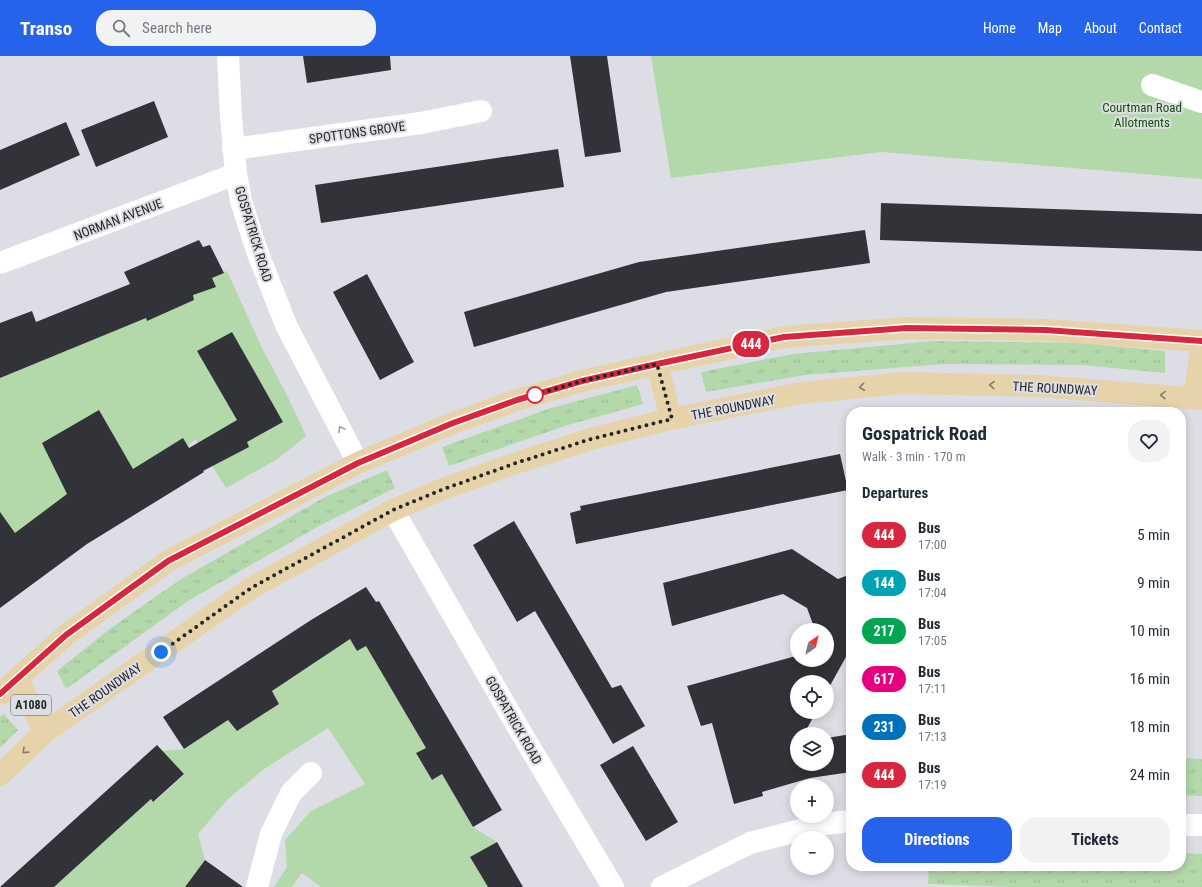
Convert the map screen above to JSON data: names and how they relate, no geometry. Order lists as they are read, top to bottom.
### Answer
{
  "streets": {
    "main road": ["THE ROUNDWAY", "A1080"],
    "street": ["SPOTTONS GROVE", "NORMAN AVENUE", "GOSPATRICK ROAD"]
  },
  "crossings": [
    ["SPOTTONS GROVE", "GOSPATRICK ROAD"],
    ["NORMAN AVENUE", "GOSPATRICK ROAD"],
    ["GOSPATRICK ROAD", "THE ROUNDWAY"],
    ["GOSPATRICK ROAD", "A1080"],
    ["THE ROUNDWAY", "A1080"]
  ],
  "one_way": ["GOSPATRICK ROAD"],
  "parks": ["Courtman Road Allotments"],
  "lines": ["bus line 444"],
  "north": "top right",
  "page": {
    "header": "Transo",
    "search": "Search here",
    "nav": [
      "Home",
      "Map",
      "About",
      "Contact"
    ],
    "on_map": "444",
    "heading": [
      ["Gospatrick Road", "Walk · 3 min · 170 m"],
      "Departures"
    ],
    "list": [
      {
        "mark": "444",
        "name": "Bus",
        "note": "17:00",
        "value": "5 min"
      },
      {
        "mark": "144",
        "name": "Bus",
        "note": "17:04",
        "value": "9 min"
      },
      {
        "mark": "217",
        "name": "Bus",
        "note": "17:05",
        "value": "10 min"
      },
      {
        "mark": "617",
        "name": "Bus",
        "note": "17:11",
        "value": "16 min"
      },
      {
        "mark": "231",
        "name": "Bus",
        "note": "17:13",
        "value": "18 min"
      },
      {
        "mark": "444",
        "name": "Bus",
        "note": "17:19",
        "value": "24 min"
      }
    ],
    "map_buttons": ["+", "−"],
    "buttons": ["Directions", "Tickets"]
  }
}
